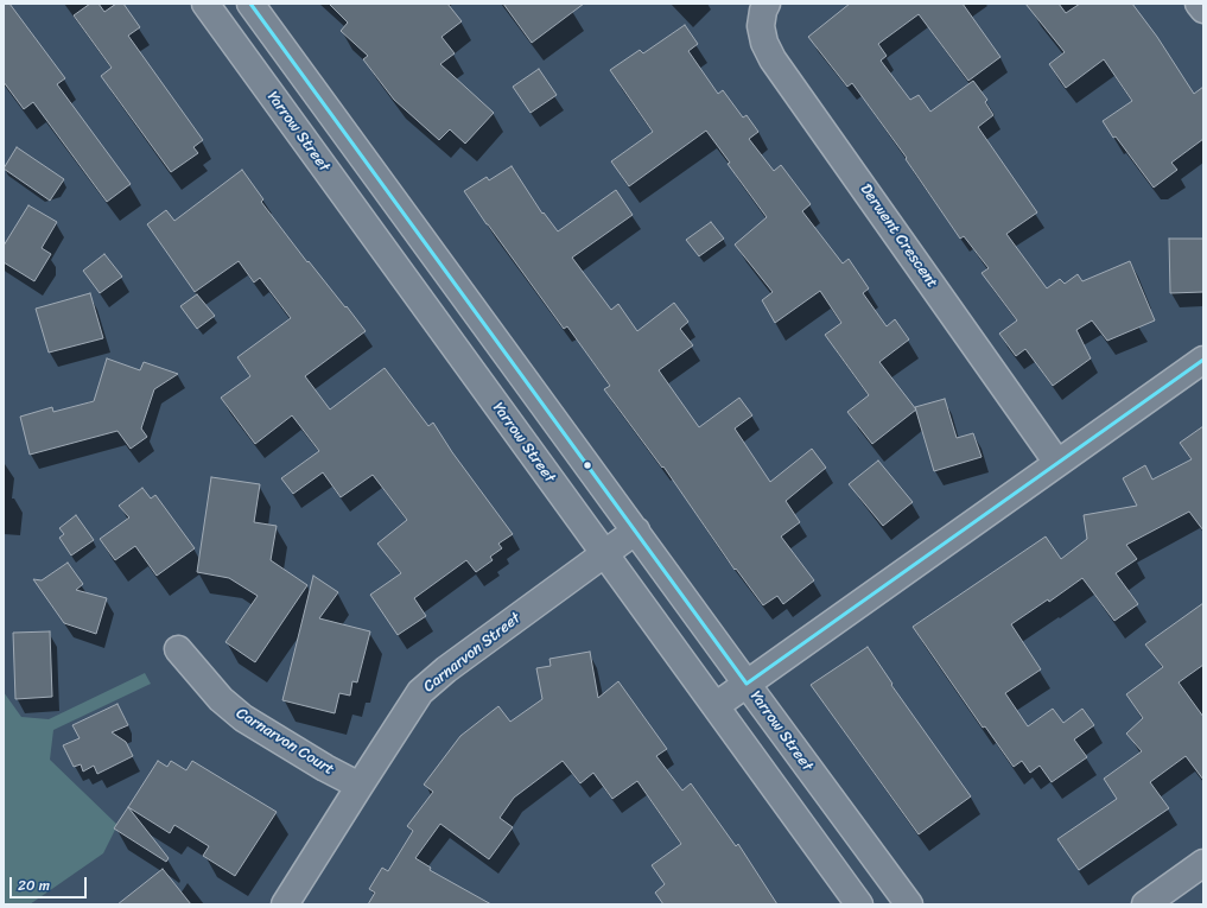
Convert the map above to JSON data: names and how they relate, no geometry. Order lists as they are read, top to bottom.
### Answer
{
  "streets": {
    "street": [
      "Yarrow Street",
      "Derwent Crescent",
      "Carnarvon Street",
      "Carnarvon Court"
    ]
  },
  "crossings": [
    ["Yarrow Street", "Carnarvon Street"],
    ["Carnarvon Street", "Carnarvon Court"]
  ],
  "scale_bar": "20 m"
}
